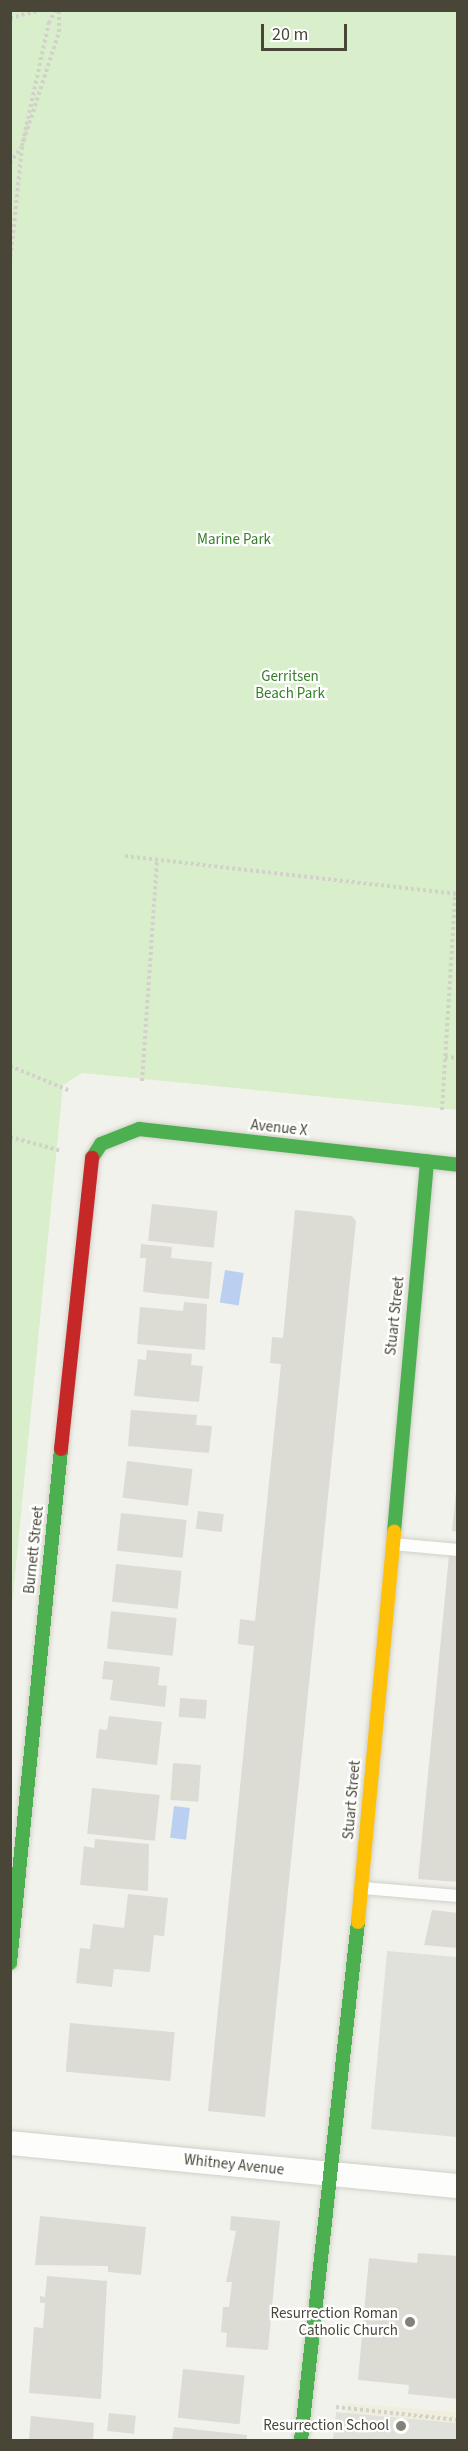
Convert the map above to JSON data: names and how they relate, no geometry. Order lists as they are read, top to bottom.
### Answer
{
  "streets": {
    "street": [
      "Avenue X",
      "Stuart Street",
      "Burnett Street",
      "Whitney Avenue"
    ]
  },
  "crossings": [
    ["Avenue X", "Stuart Street"],
    ["Avenue X", "Burnett Street"],
    ["Stuart Street", "Whitney Avenue"]
  ],
  "parks": ["Marine Park", "Gerritsen Beach Park"],
  "places": ["Resurrection Roman Catholic Church", "Resurrection School"],
  "scale_bar": "20 m"
}
